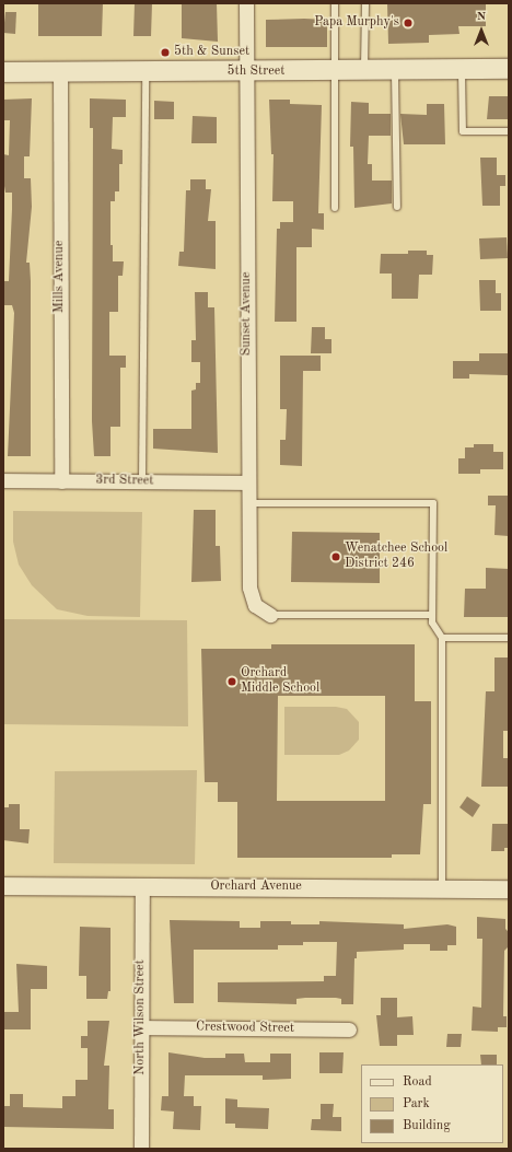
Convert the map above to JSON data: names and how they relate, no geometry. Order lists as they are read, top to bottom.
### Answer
{
  "streets": {
    "main road": ["5th Street"],
    "street": [
      "Mills Avenue",
      "Sunset Avenue",
      "3rd Street",
      "Orchard Avenue",
      "North Wilson Street",
      "Crestwood Street"
    ]
  },
  "crossings": [
    ["5th Street", "Mills Avenue"],
    ["5th Street", "Sunset Avenue"],
    ["Mills Avenue", "3rd Street"],
    ["Sunset Avenue", "3rd Street"],
    ["Orchard Avenue", "North Wilson Street"],
    ["North Wilson Street", "Crestwood Street"]
  ],
  "places": [
    "Papa Murphy's",
    "5th & Sunset",
    "Wenatchee School District 246",
    "Orchard Middle School"
  ],
  "legend": ["Road", "Park", "Building"],
  "north": "top"
}
